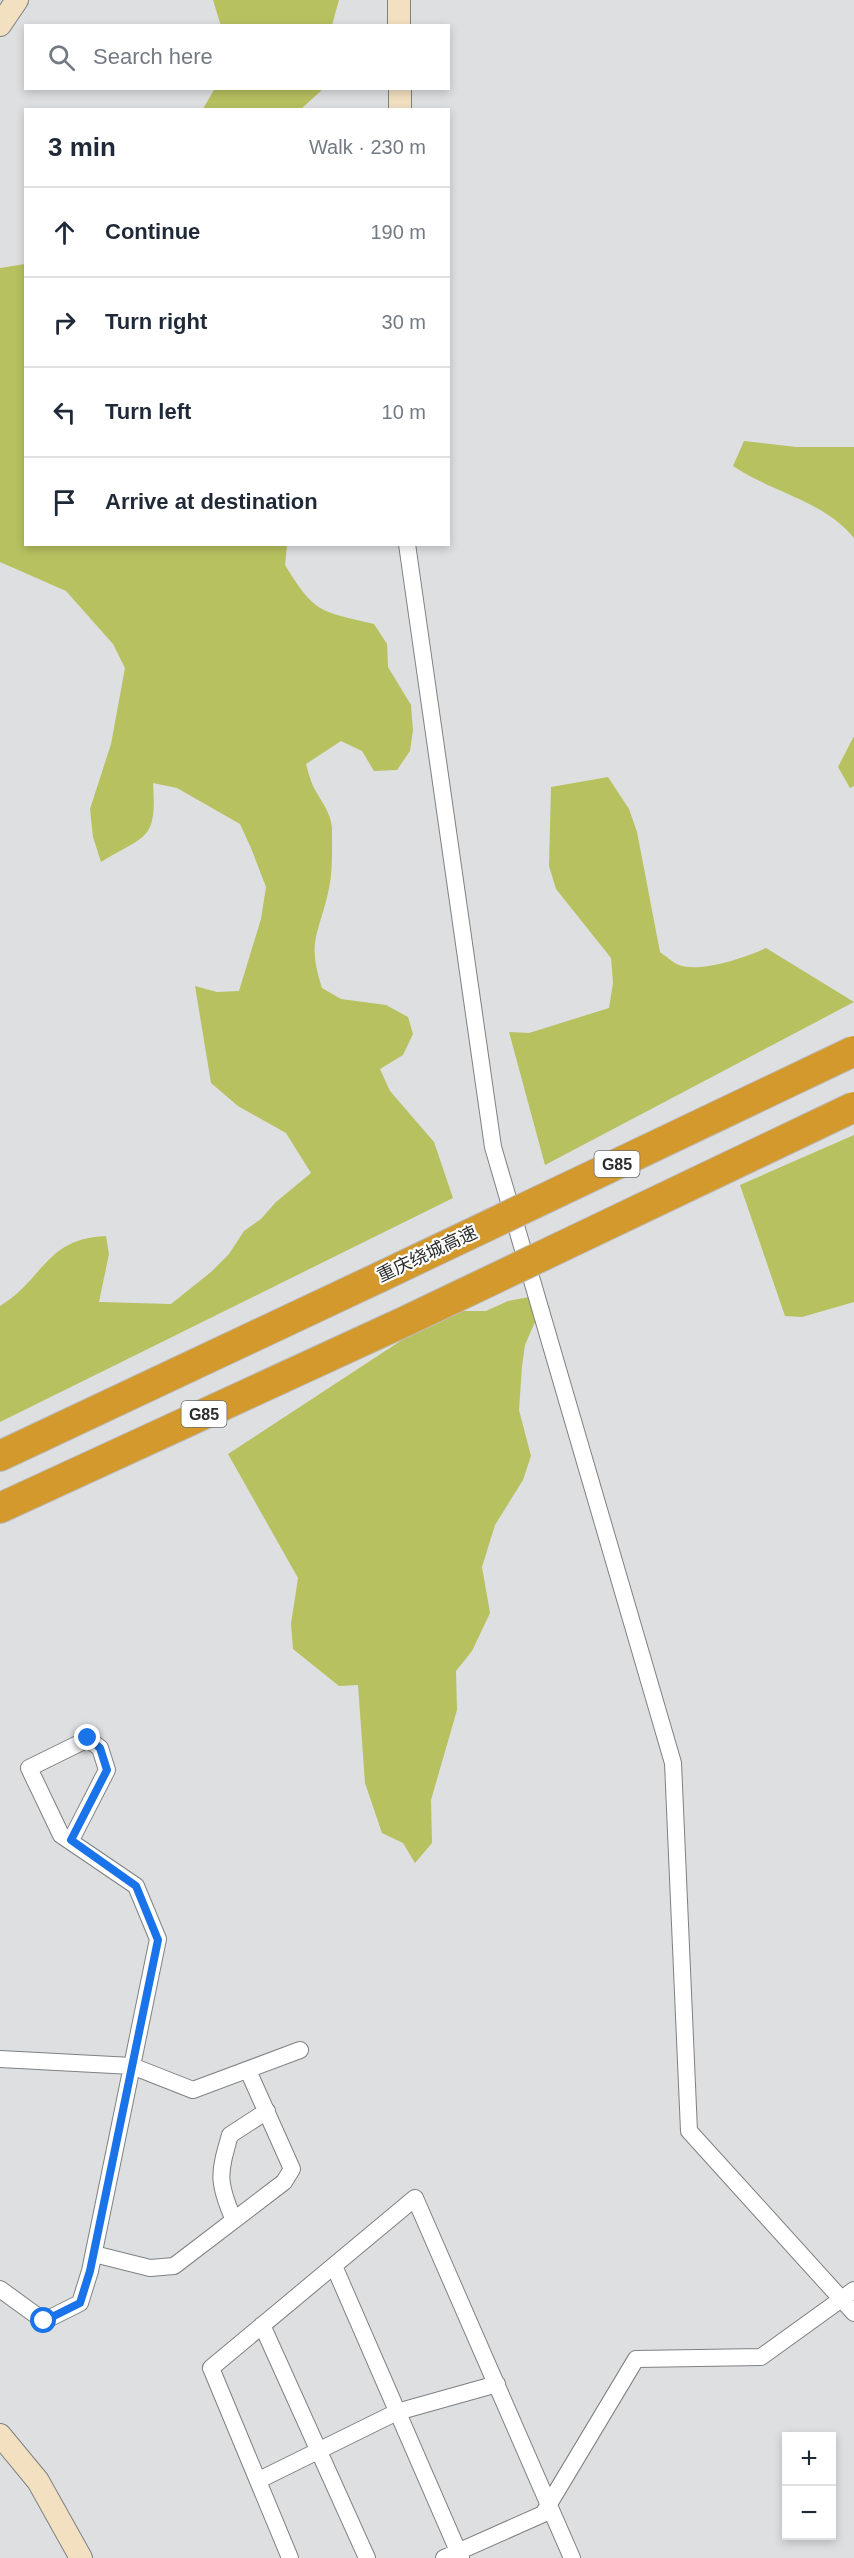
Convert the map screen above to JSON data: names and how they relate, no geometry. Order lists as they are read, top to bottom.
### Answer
{
  "streets": {
    "highway": ["G85", "重庆绕城高速"]
  },
  "page": {
    "search": "Search here",
    "heading": ["3 min", "Walk · 230 m"],
    "list": [
      ["Continue", "190 m"],
      ["Turn right", "30 m"],
      ["Turn left", "10 m"],
      "Arrive at destination"
    ],
    "map_buttons": ["+", "−"]
  }
}
